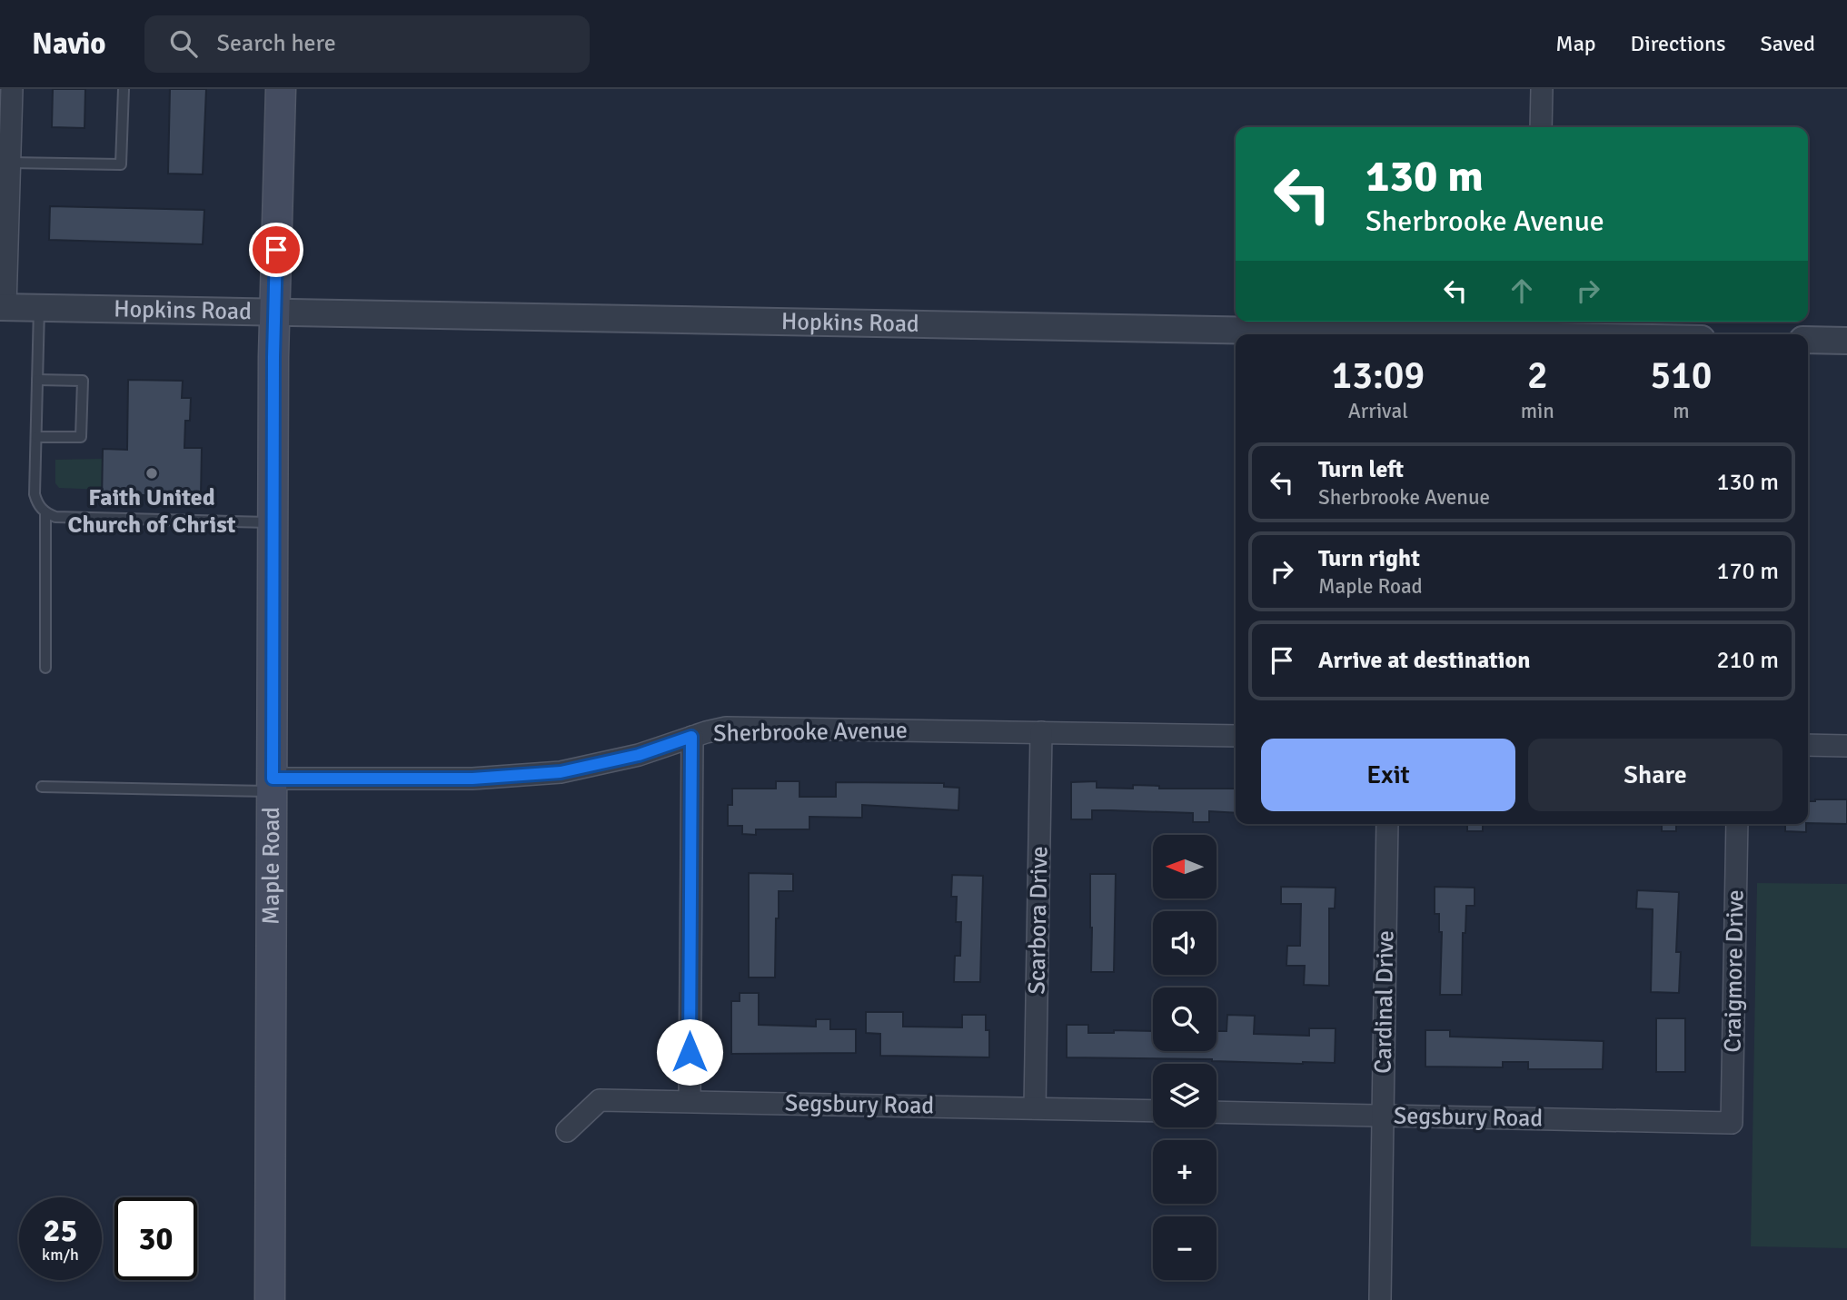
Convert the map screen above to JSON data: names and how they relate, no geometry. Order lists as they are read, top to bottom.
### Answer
{
  "streets": {
    "main road": ["Maple Road"],
    "street": [
      "Hopkins Road",
      "Sherbrooke Avenue",
      "Scarbora Drive",
      "Craigmore Drive",
      "Cardinal Drive",
      "Segsbury Road"
    ]
  },
  "crossings": [
    ["Hopkins Road", "Maple Road"],
    ["Sherbrooke Avenue", "Maple Road"],
    ["Sherbrooke Avenue", "Scarbora Drive"],
    ["Scarbora Drive", "Segsbury Road"],
    ["Craigmore Drive", "Segsbury Road"],
    ["Cardinal Drive", "Segsbury Road"]
  ],
  "places": ["Faith United Church of Christ"],
  "north": "left",
  "page": {
    "header": "Navio",
    "search": "Search here",
    "nav": ["Map", "Directions", "Saved"],
    "turn": ["130 m", "Sherbrooke Avenue"],
    "eta": [
      "13:09",
      "Arrival",
      "2",
      "min",
      "510",
      "m"
    ],
    "list": [
      {
        "name": "Turn left",
        "note": "Sherbrooke Avenue",
        "value": "130 m"
      },
      {
        "name": "Turn right",
        "note": "Maple Road",
        "value": "170 m"
      },
      {
        "name": "Arrive at destination",
        "value": "210 m"
      }
    ],
    "buttons": ["Exit", "Share"],
    "map_buttons": ["+", "−"],
    "speed": "25 km/h",
    "limit": "30"
  }
}
